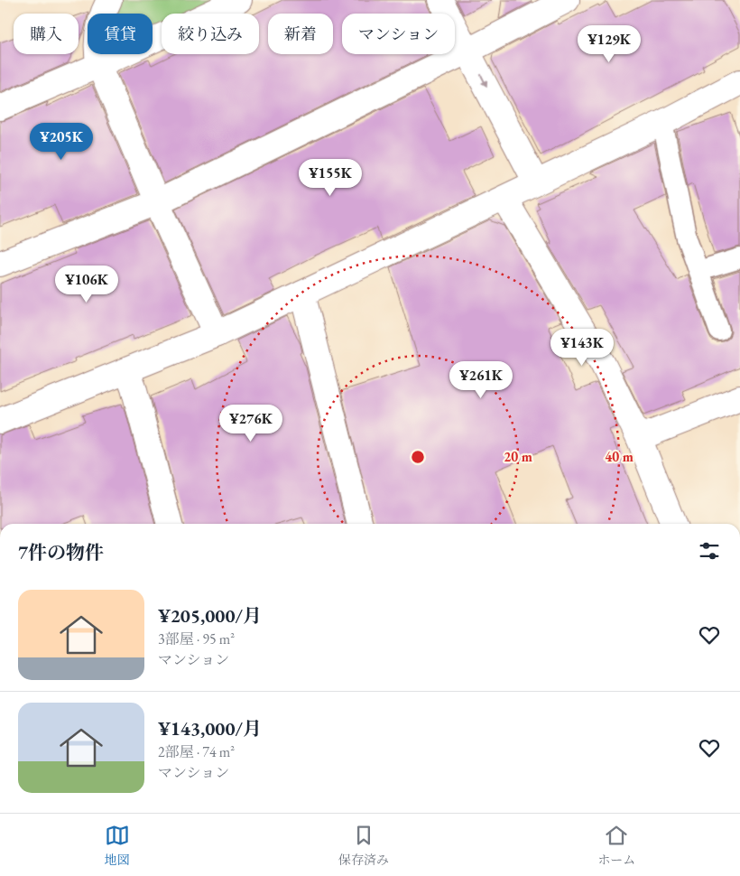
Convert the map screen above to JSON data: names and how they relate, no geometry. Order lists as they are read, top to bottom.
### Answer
{
  "page": {
    "chip": [
      "購入",
      "賃貸",
      "絞り込み",
      "新着",
      "マンション"
    ],
    "price": [
      "¥129K",
      "¥205K",
      "¥155K",
      "¥106K",
      "¥143K",
      "¥261K",
      "¥276K"
    ],
    "heading": "7件の物件",
    "list": [
      {
        "name": "¥205,000/月",
        "note": "3部屋 · 95 m² · マンション"
      },
      {
        "name": "¥143,000/月",
        "note": "2部屋 · 74 m² · マンション"
      }
    ],
    "tabs": ["地図", "保存済み", "ホーム"]
  },
  "rings": ["20 m", "40 m"]
}
